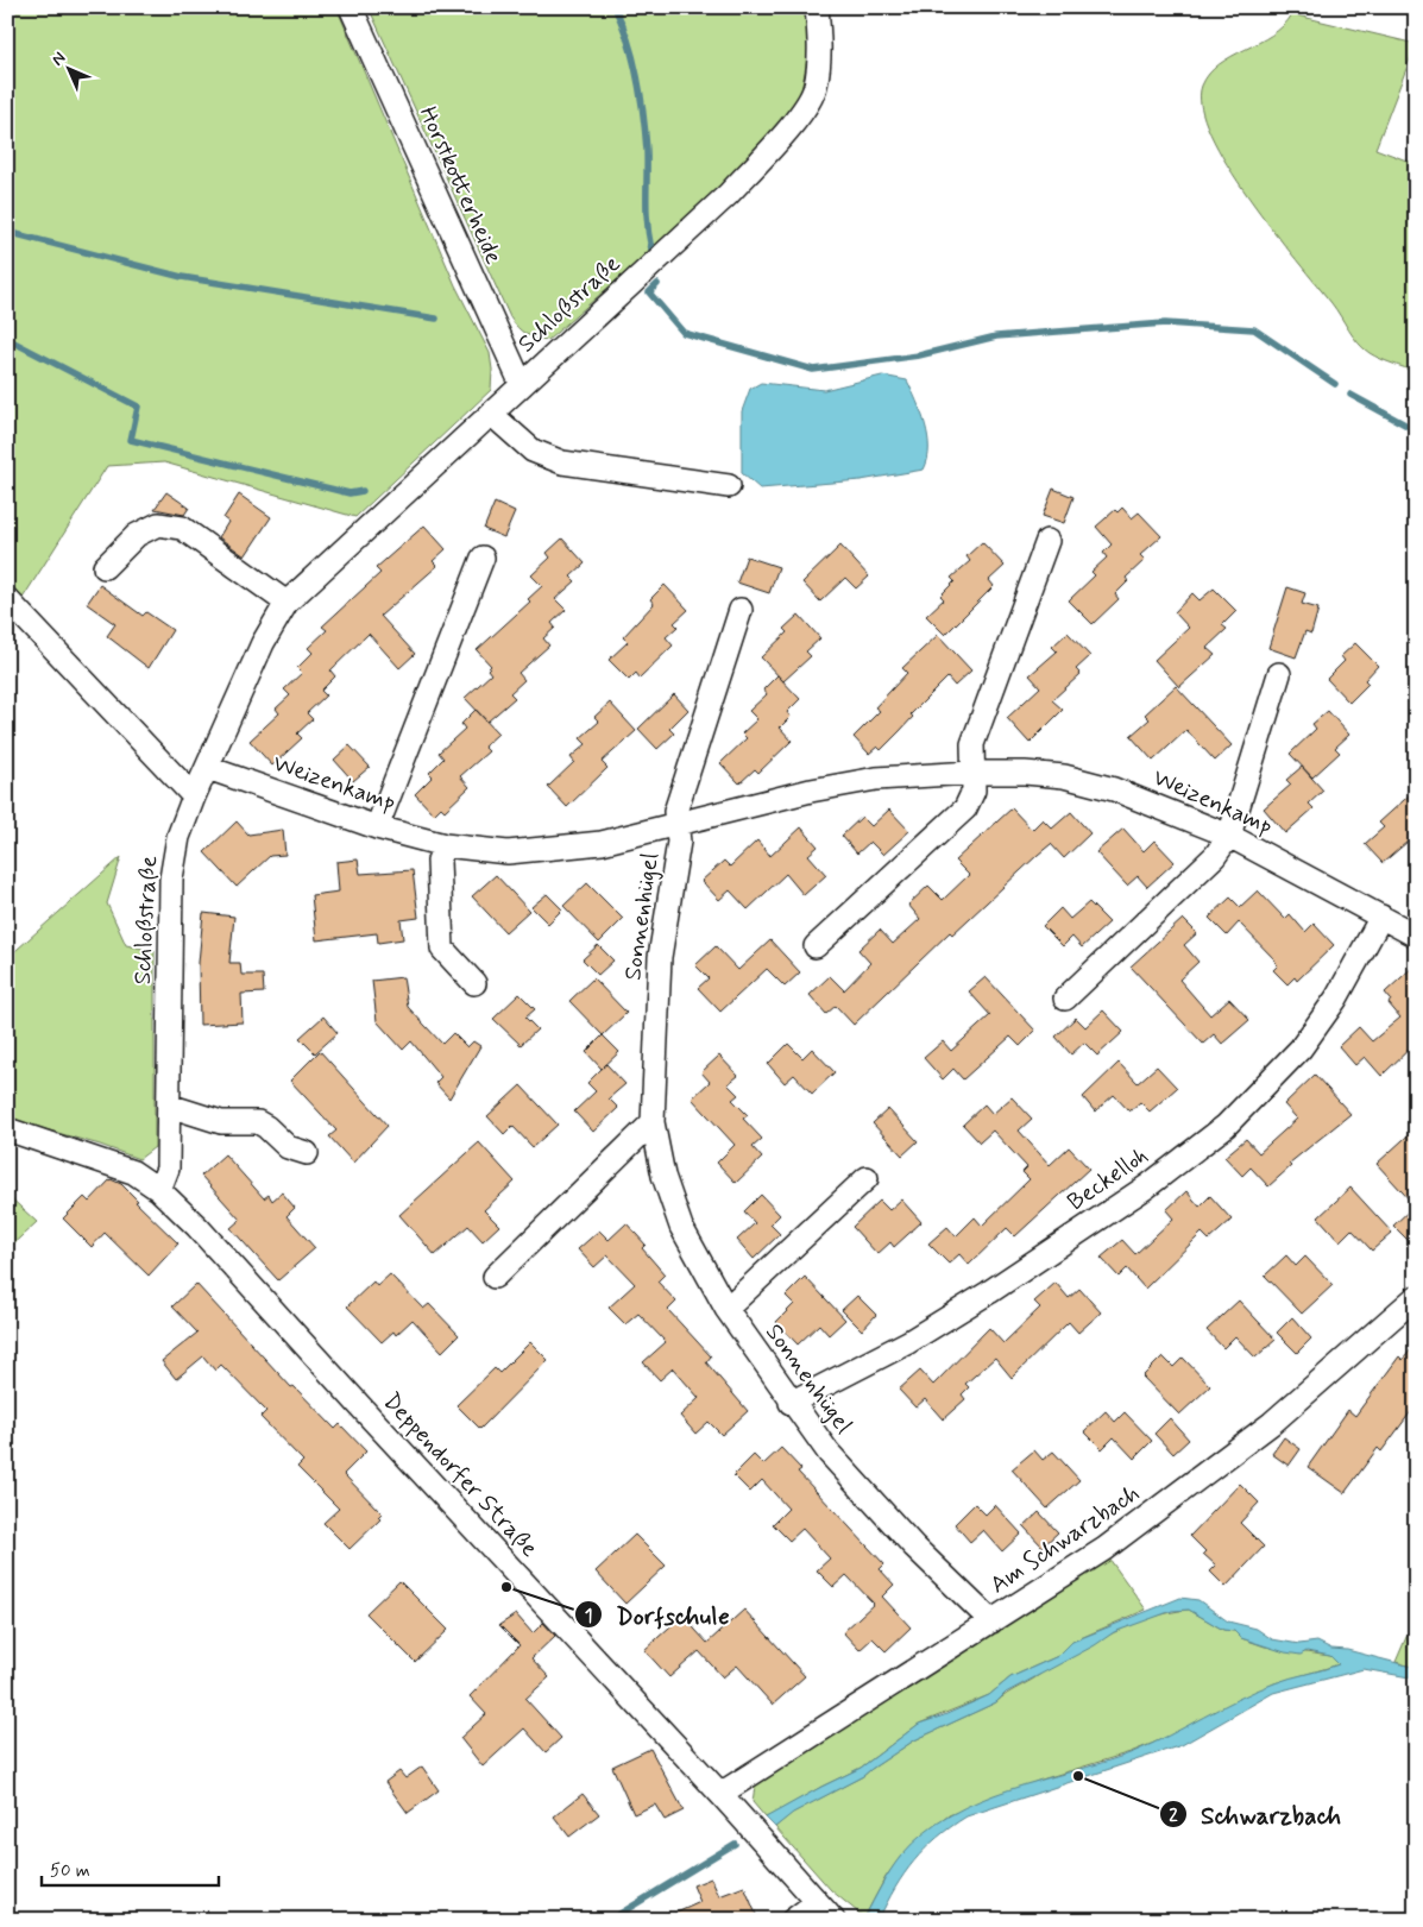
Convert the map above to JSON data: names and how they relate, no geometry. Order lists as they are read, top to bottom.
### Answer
{
  "streets": {
    "street": [
      "Horstkotterheide",
      "Schloßstraße",
      "Weizenkamp",
      "Sonnenhügel",
      "Beckelloh",
      "Deppendorfer Straße",
      "Am Schwarzbach"
    ]
  },
  "crossings": [
    ["Horstkotterheide", "Schloßstraße"],
    ["Schloßstraße", "Weizenkamp"],
    ["Schloßstraße", "Deppendorfer Straße"],
    ["Weizenkamp", "Sonnenhügel"],
    ["Weizenkamp", "Beckelloh"],
    ["Sonnenhügel", "Beckelloh"],
    ["Sonnenhügel", "Am Schwarzbach"],
    ["Deppendorfer Straße", "Am Schwarzbach"]
  ],
  "places": ["Dorfschule", "Schwarzbach"],
  "scale_bar": "50 m",
  "north": "top left"
}
